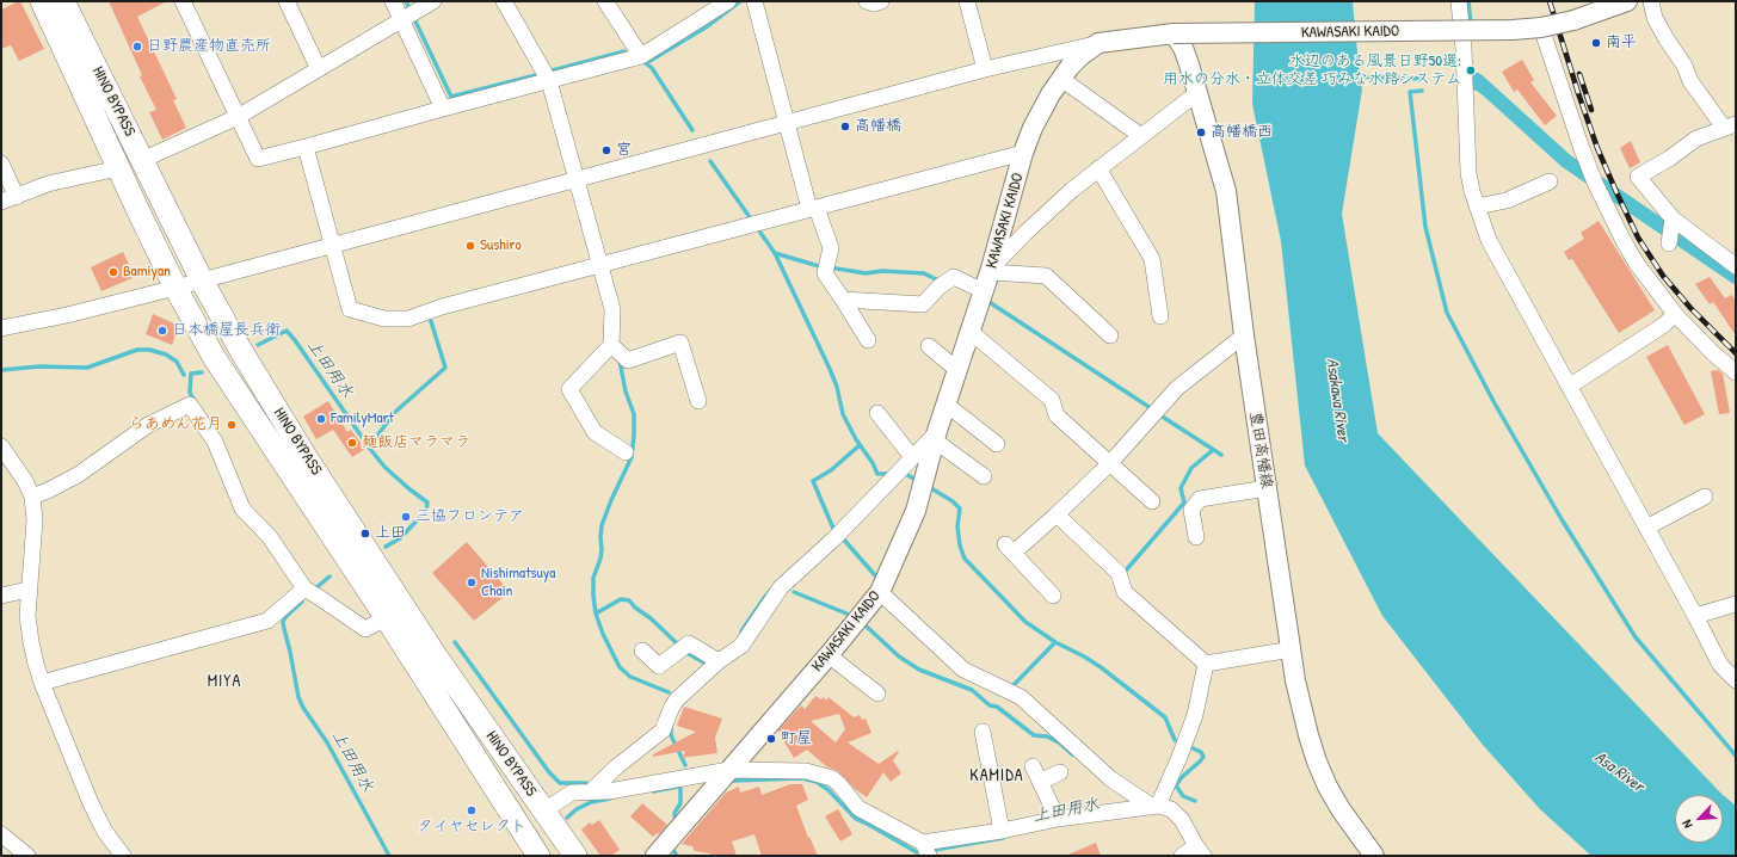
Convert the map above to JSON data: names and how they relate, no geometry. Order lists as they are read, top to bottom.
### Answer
{
  "streets": {
    "highway": ["HINO BYPASS"],
    "main road": ["KAWASAKI KAIDO", "豊田高幡線"]
  },
  "crossings": [
    ["KAWASAKI KAIDO", "豊田高幡線"]
  ],
  "districts": ["MIYA", "KAMIDA"],
  "water": ["上田用水", "Asakawa River", "Asa River"],
  "places": [
    "南平",
    "日野農産物直売所",
    "水辺のある風景日野50選: 用水の分水・立体交差 巧みな水路システム",
    "高幡橋",
    "高幡橋西",
    "宮",
    "Sushiro",
    "Bamiyan",
    "日本橋屋長兵衛",
    "FamilyMart",
    "らあめん花月",
    "麺飯店マラマラ",
    "三協フロンテア",
    "上田",
    "Nishimatsuya Chain",
    "町屋",
    "タイヤセレクト"
  ],
  "north": "bottom left"
}
